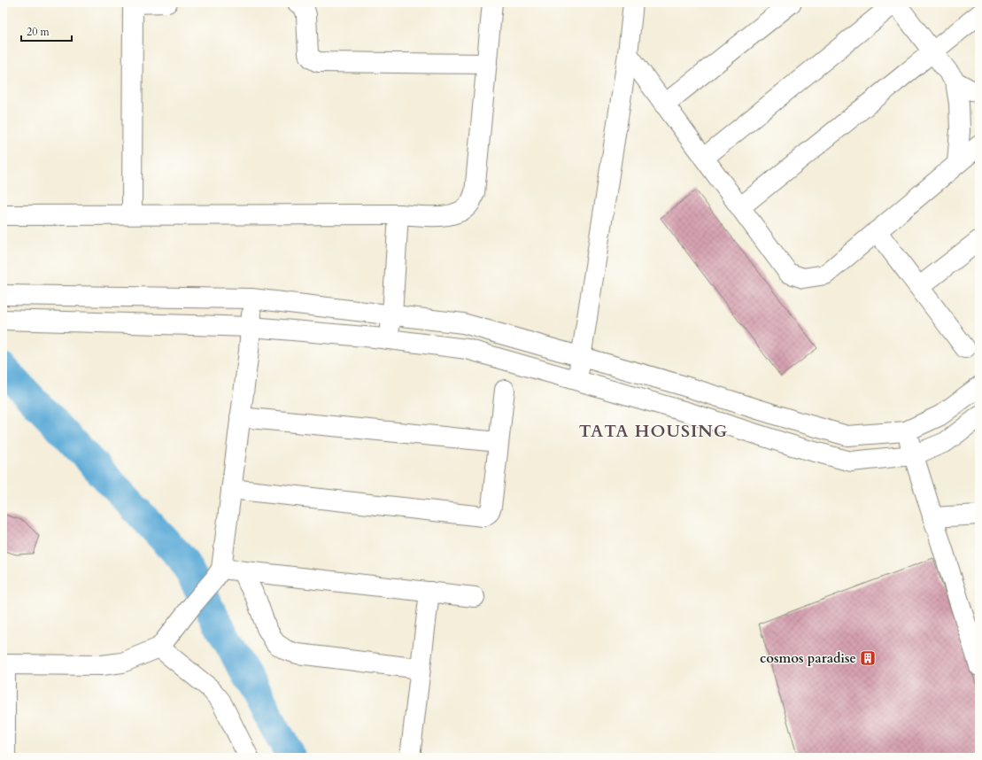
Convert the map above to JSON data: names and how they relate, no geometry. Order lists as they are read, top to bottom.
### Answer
{
  "districts": ["TATA HOUSING"],
  "places": {
    "building": ["cosmos paradise"]
  },
  "scale_bar": "20 m"
}
